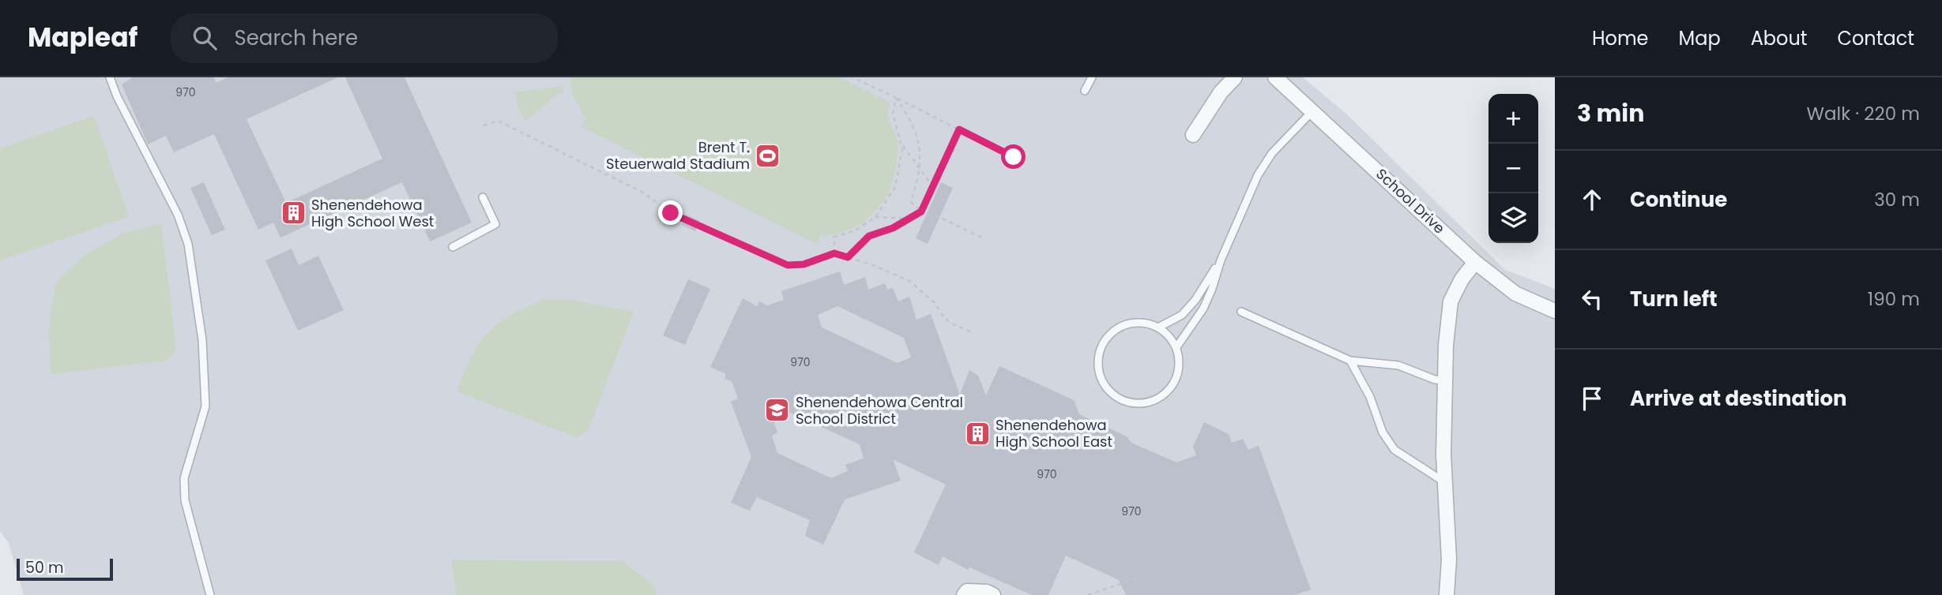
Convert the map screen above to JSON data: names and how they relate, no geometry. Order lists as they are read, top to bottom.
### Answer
{
  "streets": {
    "street": ["School Drive"]
  },
  "places": {
    "sports": ["Brent T. Steuerwald Stadium"],
    "building": ["Shenendehowa High School West", "Shenendehowa High School East"],
    "school or university": ["Shenendehowa Central School District"]
  },
  "house_numbers": [
    "970",
    "970",
    "970",
    "970"
  ],
  "scale_bar": "50 m",
  "page": {
    "header": "Mapleaf",
    "search": "Search here",
    "nav": [
      "Home",
      "Map",
      "About",
      "Contact"
    ],
    "heading": ["3 min", "Walk · 220 m"],
    "map_buttons": ["+", "−"],
    "list": [
      ["Continue", "30 m"],
      ["Turn left", "190 m"],
      "Arrive at destination"
    ],
    "scale": "50 m"
  }
}
